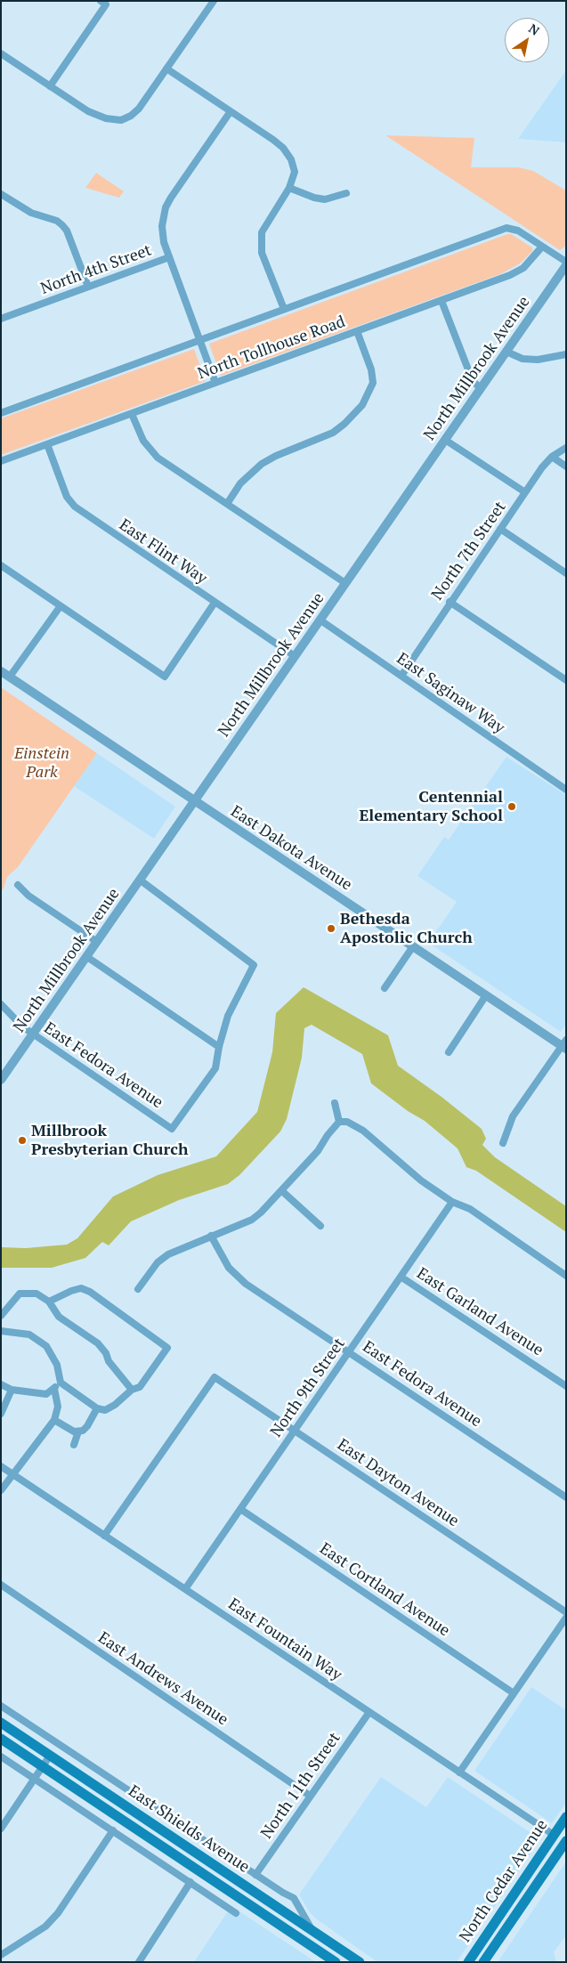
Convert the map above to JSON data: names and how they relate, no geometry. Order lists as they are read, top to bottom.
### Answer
{
  "streets": {
    "main road": ["East Shields Avenue", "North Cedar Avenue"],
    "street": [
      "North 4th Street",
      "North Tollhouse Road",
      "North Millbrook Avenue",
      "North 7th Street",
      "East Flint Way",
      "East Saginaw Way",
      "East Dakota Avenue",
      "East Fedora Avenue",
      "East Garland Avenue",
      "North 9th Street",
      "East Dayton Avenue",
      "East Cortland Avenue",
      "East Fountain Way",
      "East Andrews Avenue",
      "North 11th Street"
    ]
  },
  "crossings": [
    ["North Tollhouse Road", "North Millbrook Avenue"],
    ["North Tollhouse Road", "East Flint Way"],
    ["North Millbrook Avenue", "East Flint Way"],
    ["North Millbrook Avenue", "East Saginaw Way"],
    ["North Millbrook Avenue", "East Dakota Avenue"],
    ["North Millbrook Avenue", "East Fedora Avenue"],
    ["North 7th Street", "East Saginaw Way"],
    ["East Fedora Avenue", "North 9th Street"],
    ["East Garland Avenue", "North 9th Street"],
    ["North 9th Street", "East Dayton Avenue"],
    ["North 9th Street", "East Cortland Avenue"],
    ["North 9th Street", "East Fountain Way"],
    ["East Dayton Avenue", "East Fountain Way"],
    ["East Fountain Way", "North 11th Street"],
    ["East Fountain Way", "North Cedar Avenue"],
    ["East Andrews Avenue", "North 11th Street"]
  ],
  "parks": ["Einstein Park"],
  "places": ["Centennial Elementary School", "Bethesda Apostolic Church", "Millbrook Presbyterian Church"],
  "north": "top right"
}
